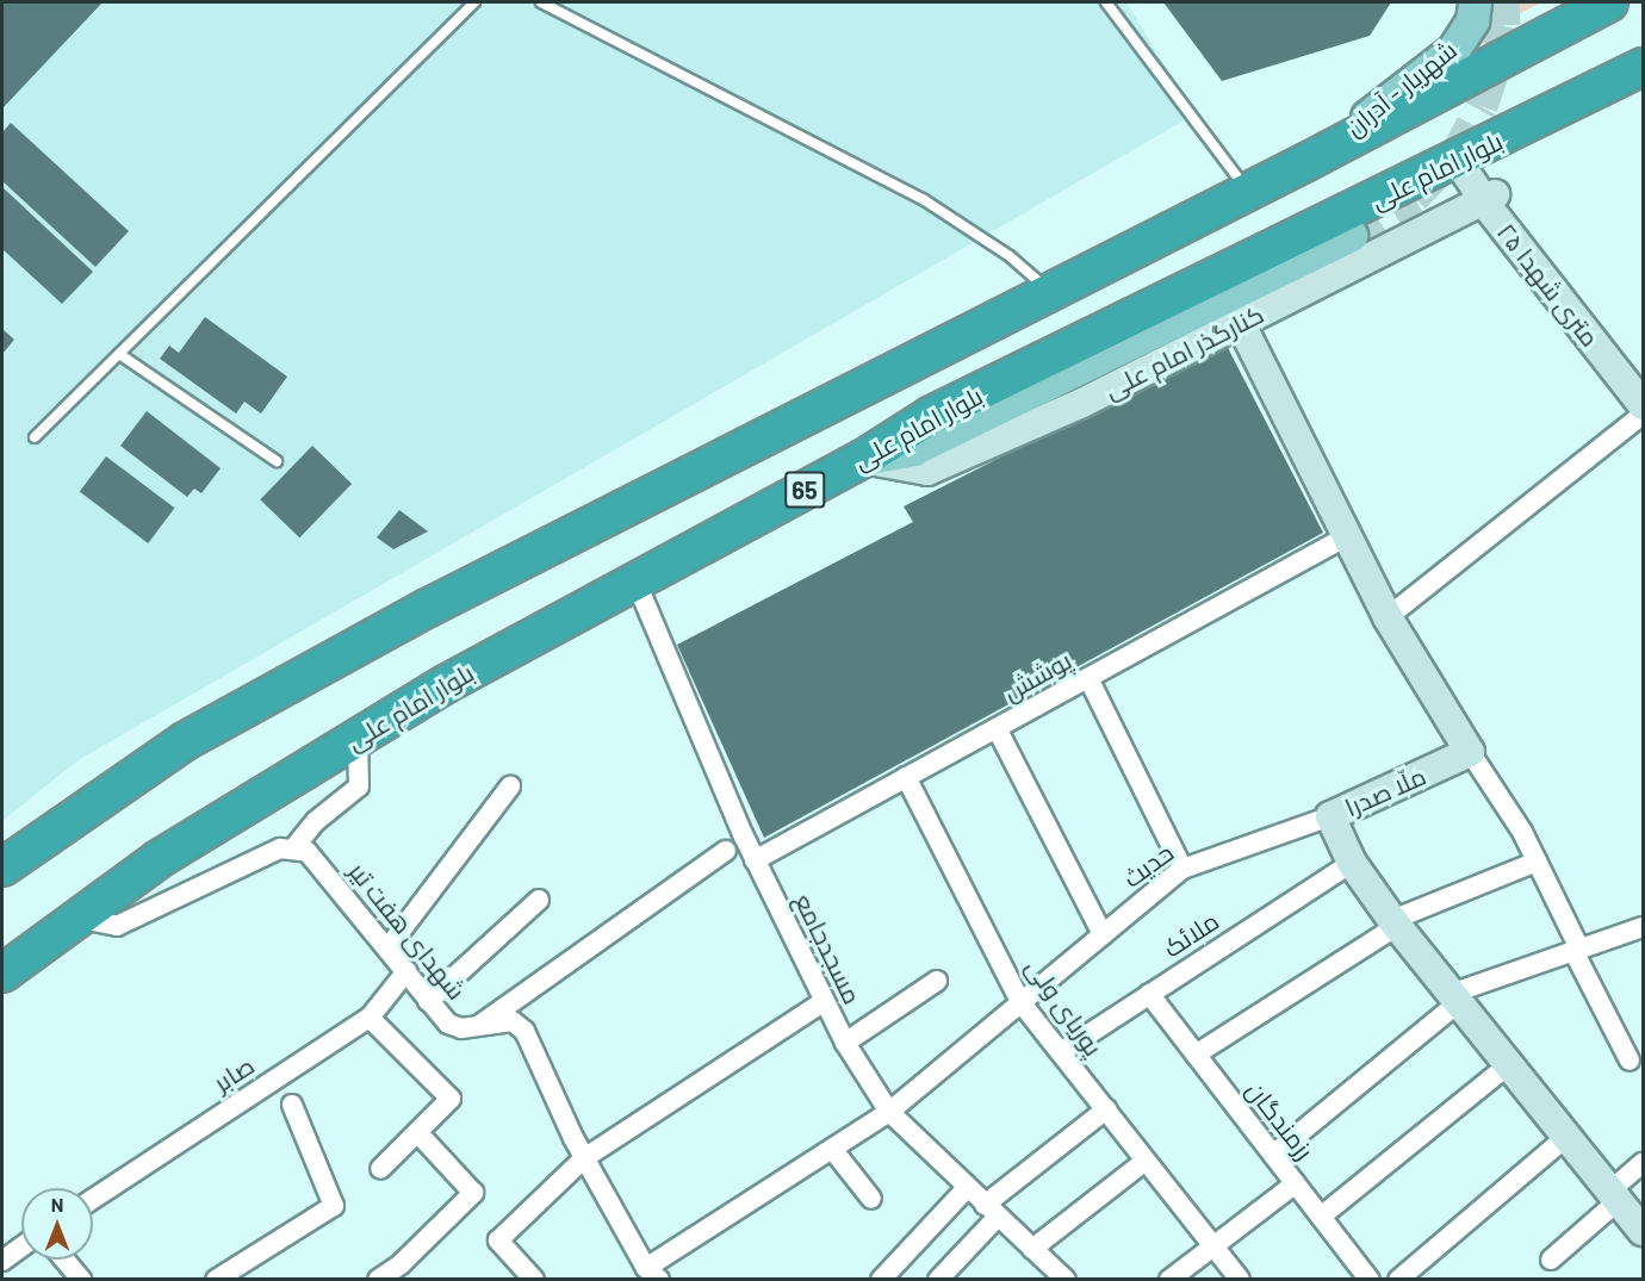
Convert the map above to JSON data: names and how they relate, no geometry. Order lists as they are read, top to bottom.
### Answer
{
  "streets": {
    "highway": ["بلوار امام علی", "65"],
    "main road": ["شهریار - آدران"],
    "street": [
      "۲۵ متری شهدا",
      "کنارگذر امام علی",
      "پوشش",
      "ملّا صدرا",
      "حدیث",
      "شهدای هفت تیر",
      "ملائک",
      "مسجدجامع",
      "پوریای ولی",
      "صابر",
      "رزمندگان"
    ]
  },
  "crossings": [
    ["شهریار - آدران", "65"],
    ["بلوار امام علی", "۲۵ متری شهدا"],
    ["بلوار امام علی", "کنارگذر امام علی"],
    ["بلوار امام علی", "مسجدجامع"],
    ["۲۵ متری شهدا", "کنارگذر امام علی"],
    ["پوشش", "مسجدجامع"],
    ["پوشش", "پوریای ولی"],
    ["ملّا صدرا", "حدیث"],
    ["ملّا صدرا", "ملائک"],
    ["حدیث", "شهدای هفت تیر"],
    ["حدیث", "مسجدجامع"],
    ["حدیث", "پوریای ولی"],
    ["شهدای هفت تیر", "صابر"],
    ["ملائک", "پوریای ولی"],
    ["ملائک", "رزمندگان"]
  ],
  "north": "top"
}
